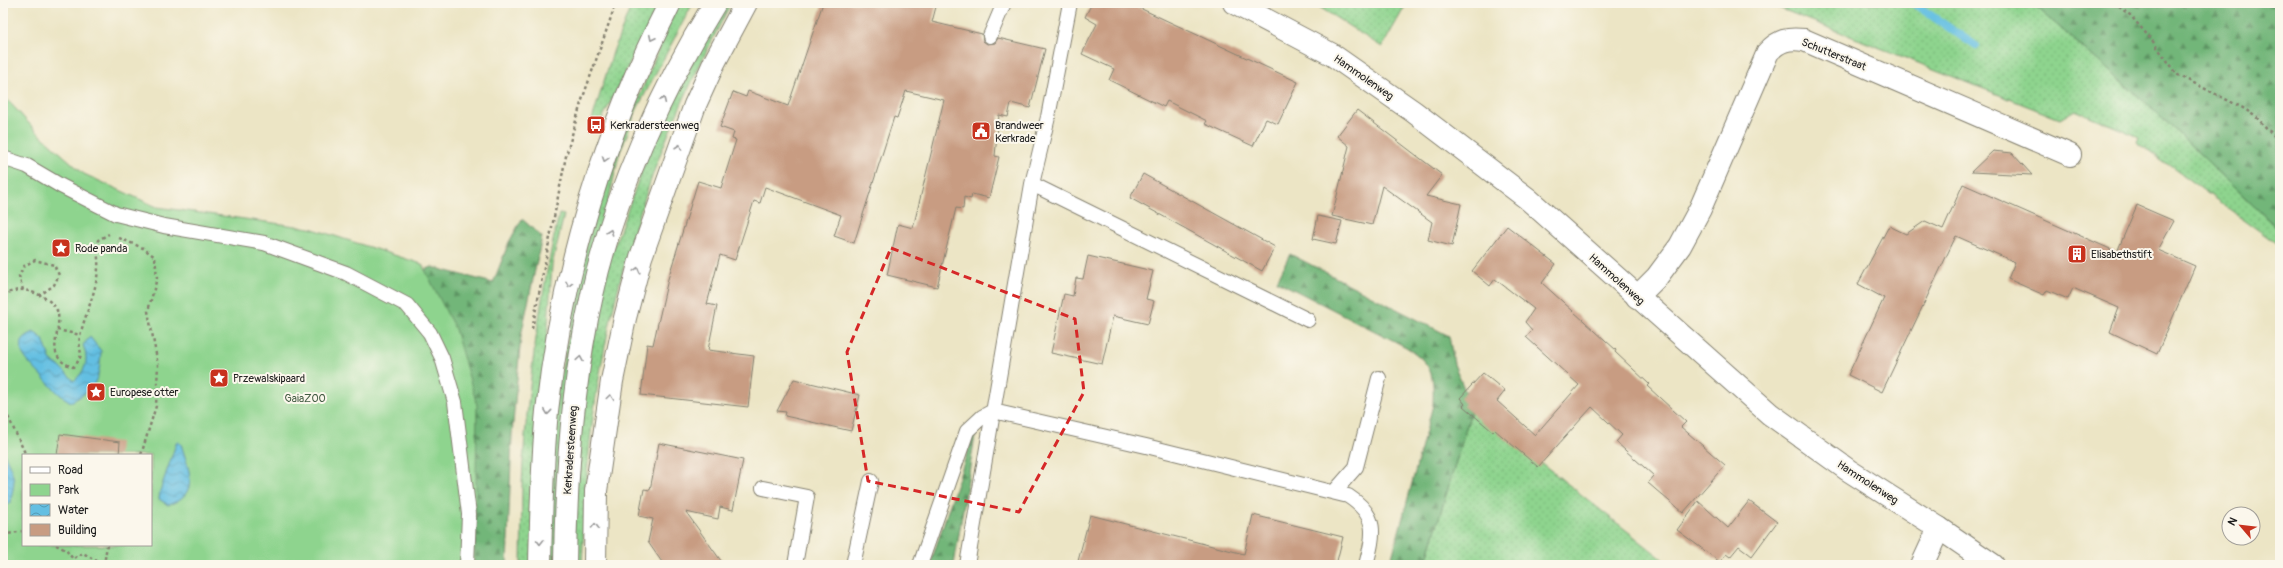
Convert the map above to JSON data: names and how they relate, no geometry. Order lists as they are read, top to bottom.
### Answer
{
  "streets": {
    "street": ["Schutterstraat", "Hammolenweg", "Kerkradersteenweg"]
  },
  "crossings": [
    ["Schutterstraat", "Hammolenweg"]
  ],
  "parks": ["GaiaZOO"],
  "places": {
    "bus stop": ["Kerkradersteenweg"],
    "public building": ["Brandweer Kerkrade"],
    "place": ["Rode panda", "Przewalskipaard", "Europese otter"],
    "building": ["Elisabethstift"]
  },
  "legend": [
    "Road",
    "Park",
    "Water",
    "Building"
  ],
  "north": "top left"
}
